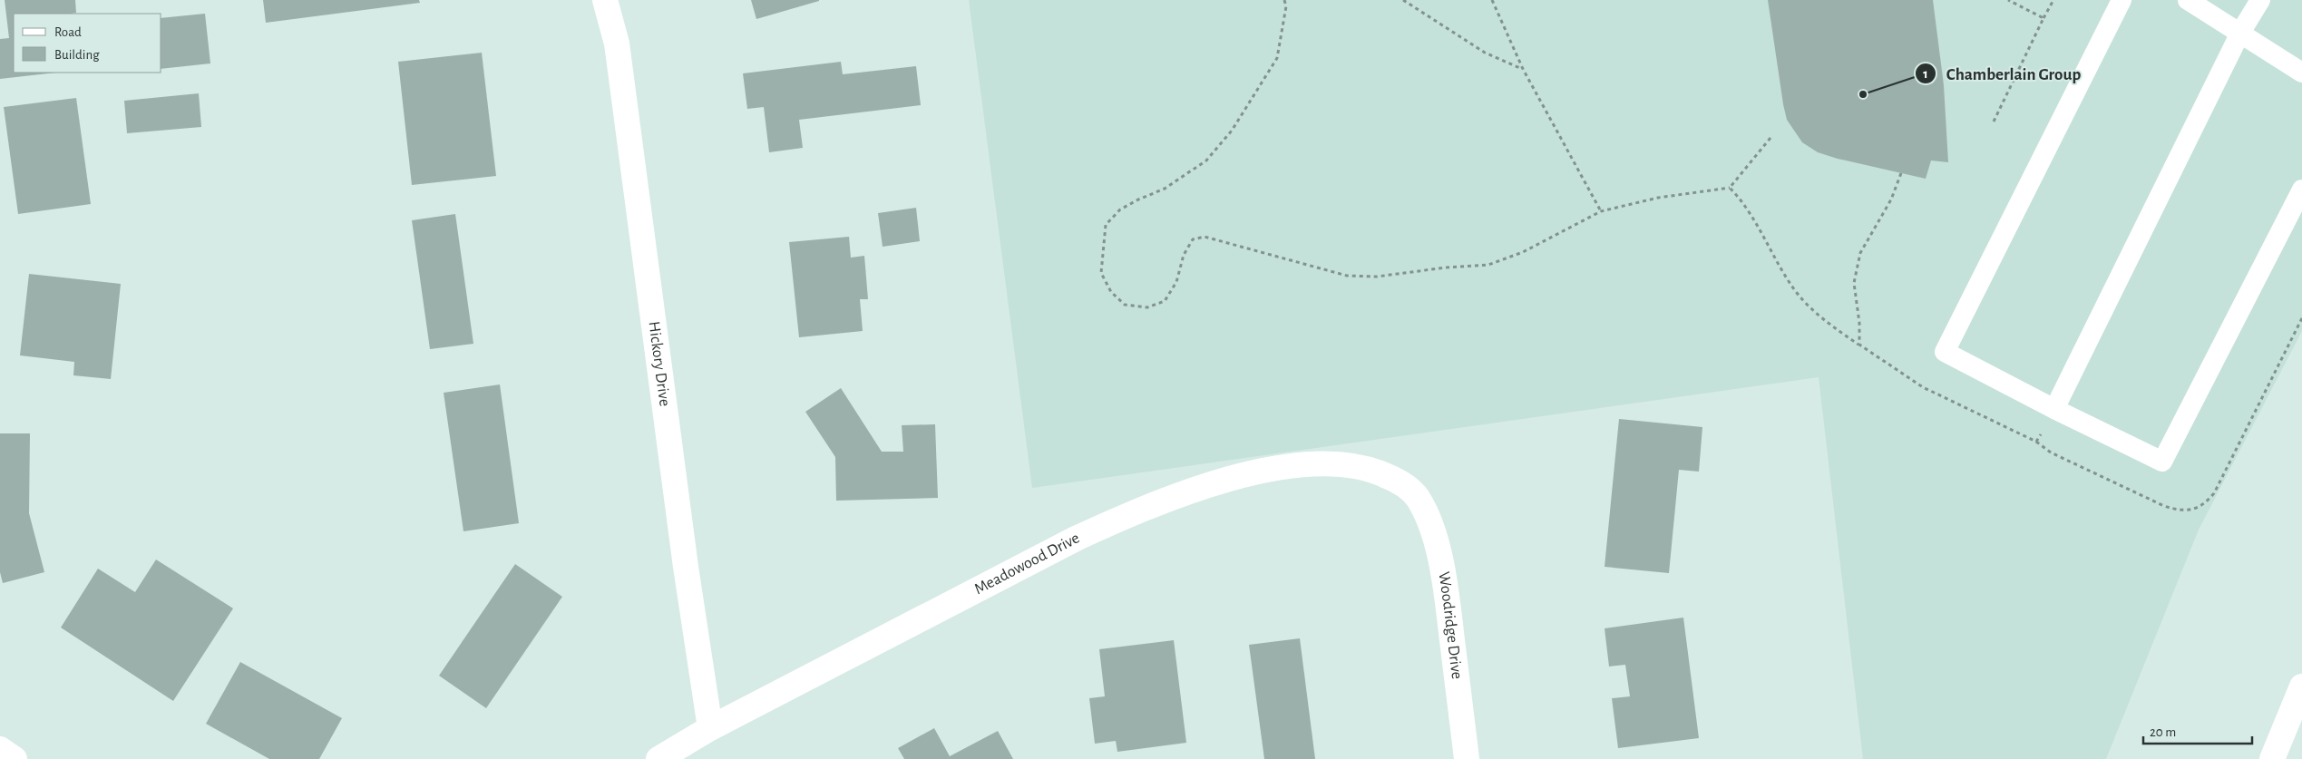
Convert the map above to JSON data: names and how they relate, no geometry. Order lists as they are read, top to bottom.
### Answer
{
  "streets": {
    "main road": ["Hickory Drive", "Meadowood Drive", "Woodridge Drive"]
  },
  "crossings": [
    ["Hickory Drive", "Meadowood Drive"],
    ["Meadowood Drive", "Woodridge Drive"]
  ],
  "places": ["Chamberlain Group"],
  "legend": ["Road", "Building"],
  "scale_bar": "20 m"
}
